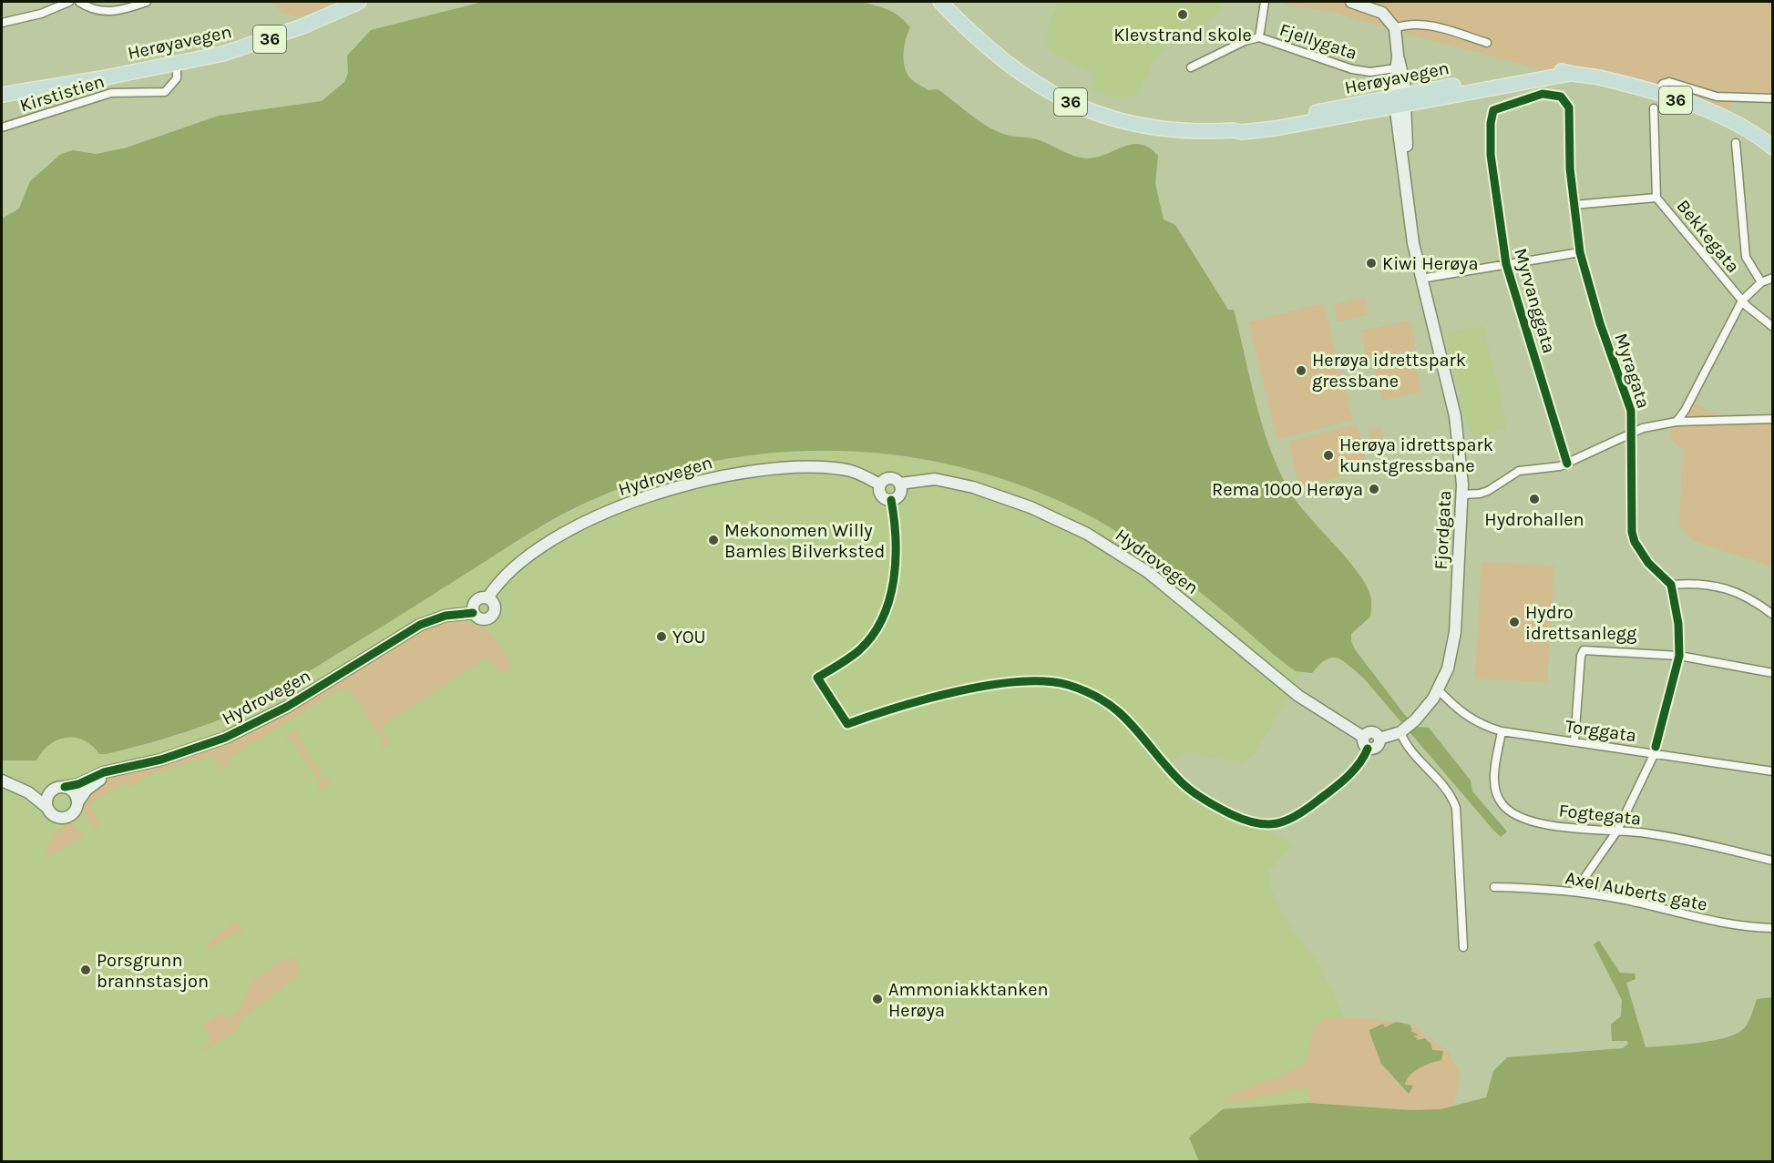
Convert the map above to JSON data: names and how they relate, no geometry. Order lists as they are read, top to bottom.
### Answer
{
  "streets": {
    "highway": ["36", "Herøyavegen"],
    "street": [
      "Fjellygata",
      "Kirstistien",
      "Bekkegata",
      "Myrvanggata",
      "Myragata",
      "Hydrovegen",
      "Fjordgata",
      "Torggata",
      "Fogtegata",
      "Axel Auberts gate"
    ]
  },
  "crossings": [
    ["Fjellygata", "Fjordgata"],
    ["Herøyavegen", "Kirstistien"],
    ["Herøyavegen", "Fjordgata"],
    ["Bekkegata", "Myragata"],
    ["Myrvanggata", "Myragata"],
    ["Fjordgata", "Torggata"],
    ["Torggata", "Fogtegata"]
  ],
  "places": [
    "Klevstrand skole",
    "Kiwi Herøya",
    "Herøya idrettspark gressbane",
    "Herøya idrettspark kunstgressbane",
    "Rema 1000 Herøya",
    "Hydrohallen",
    "Mekonomen Willy Bamles Bilverksted",
    "Hydro idrettsanlegg",
    "YOU",
    "Porsgrunn brannstasjon",
    "Ammoniakktanken Herøya"
  ]
}
